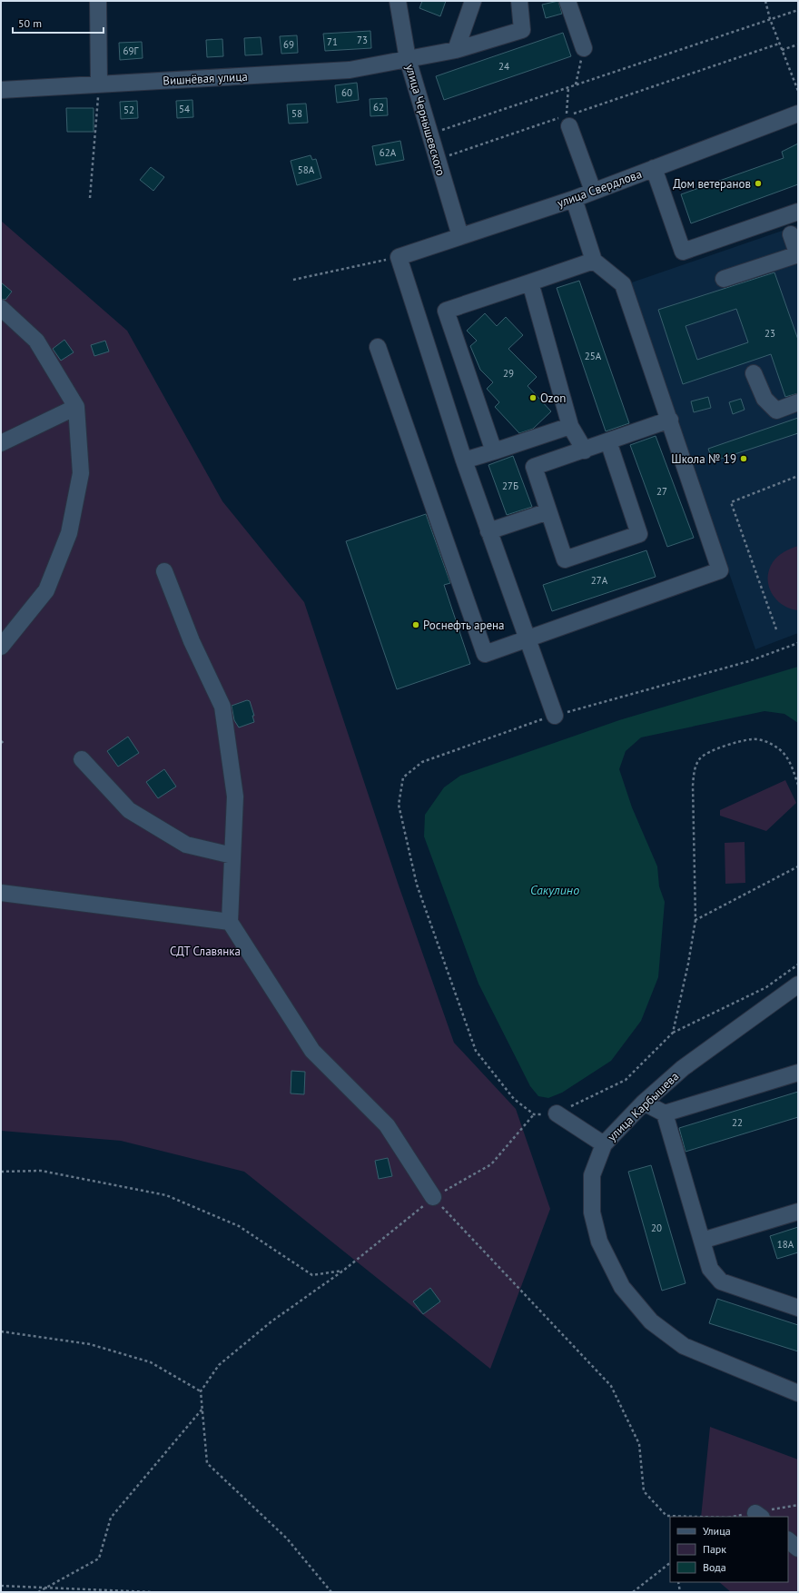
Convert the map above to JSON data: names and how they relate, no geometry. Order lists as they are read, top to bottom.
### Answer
{
  "streets": {
    "street": [
      "Вишнёвая улица",
      "улица Чернышевского",
      "улица Свердлова",
      "улица Карбышева"
    ]
  },
  "crossings": [
    ["Вишнёвая улица", "улица Чернышевского"],
    ["улица Чернышевского", "улица Свердлова"]
  ],
  "water": ["Сакулино"],
  "parks": ["СДТ Славянка"],
  "places": [
    "Дом ветеранов",
    "Ozon",
    "Школа № 19",
    "Роснефть арена"
  ],
  "house_numbers": [
    "73",
    "71",
    "69",
    "69Г",
    "24",
    "60",
    "62",
    "54",
    "52",
    "58",
    "62А",
    "58А",
    "23",
    "25А",
    "29",
    "27Б",
    "27",
    "27А",
    "22",
    "20",
    "18А"
  ],
  "legend": ["Улица", "Парк", "Вода"],
  "scale_bar": "50 m"
}
